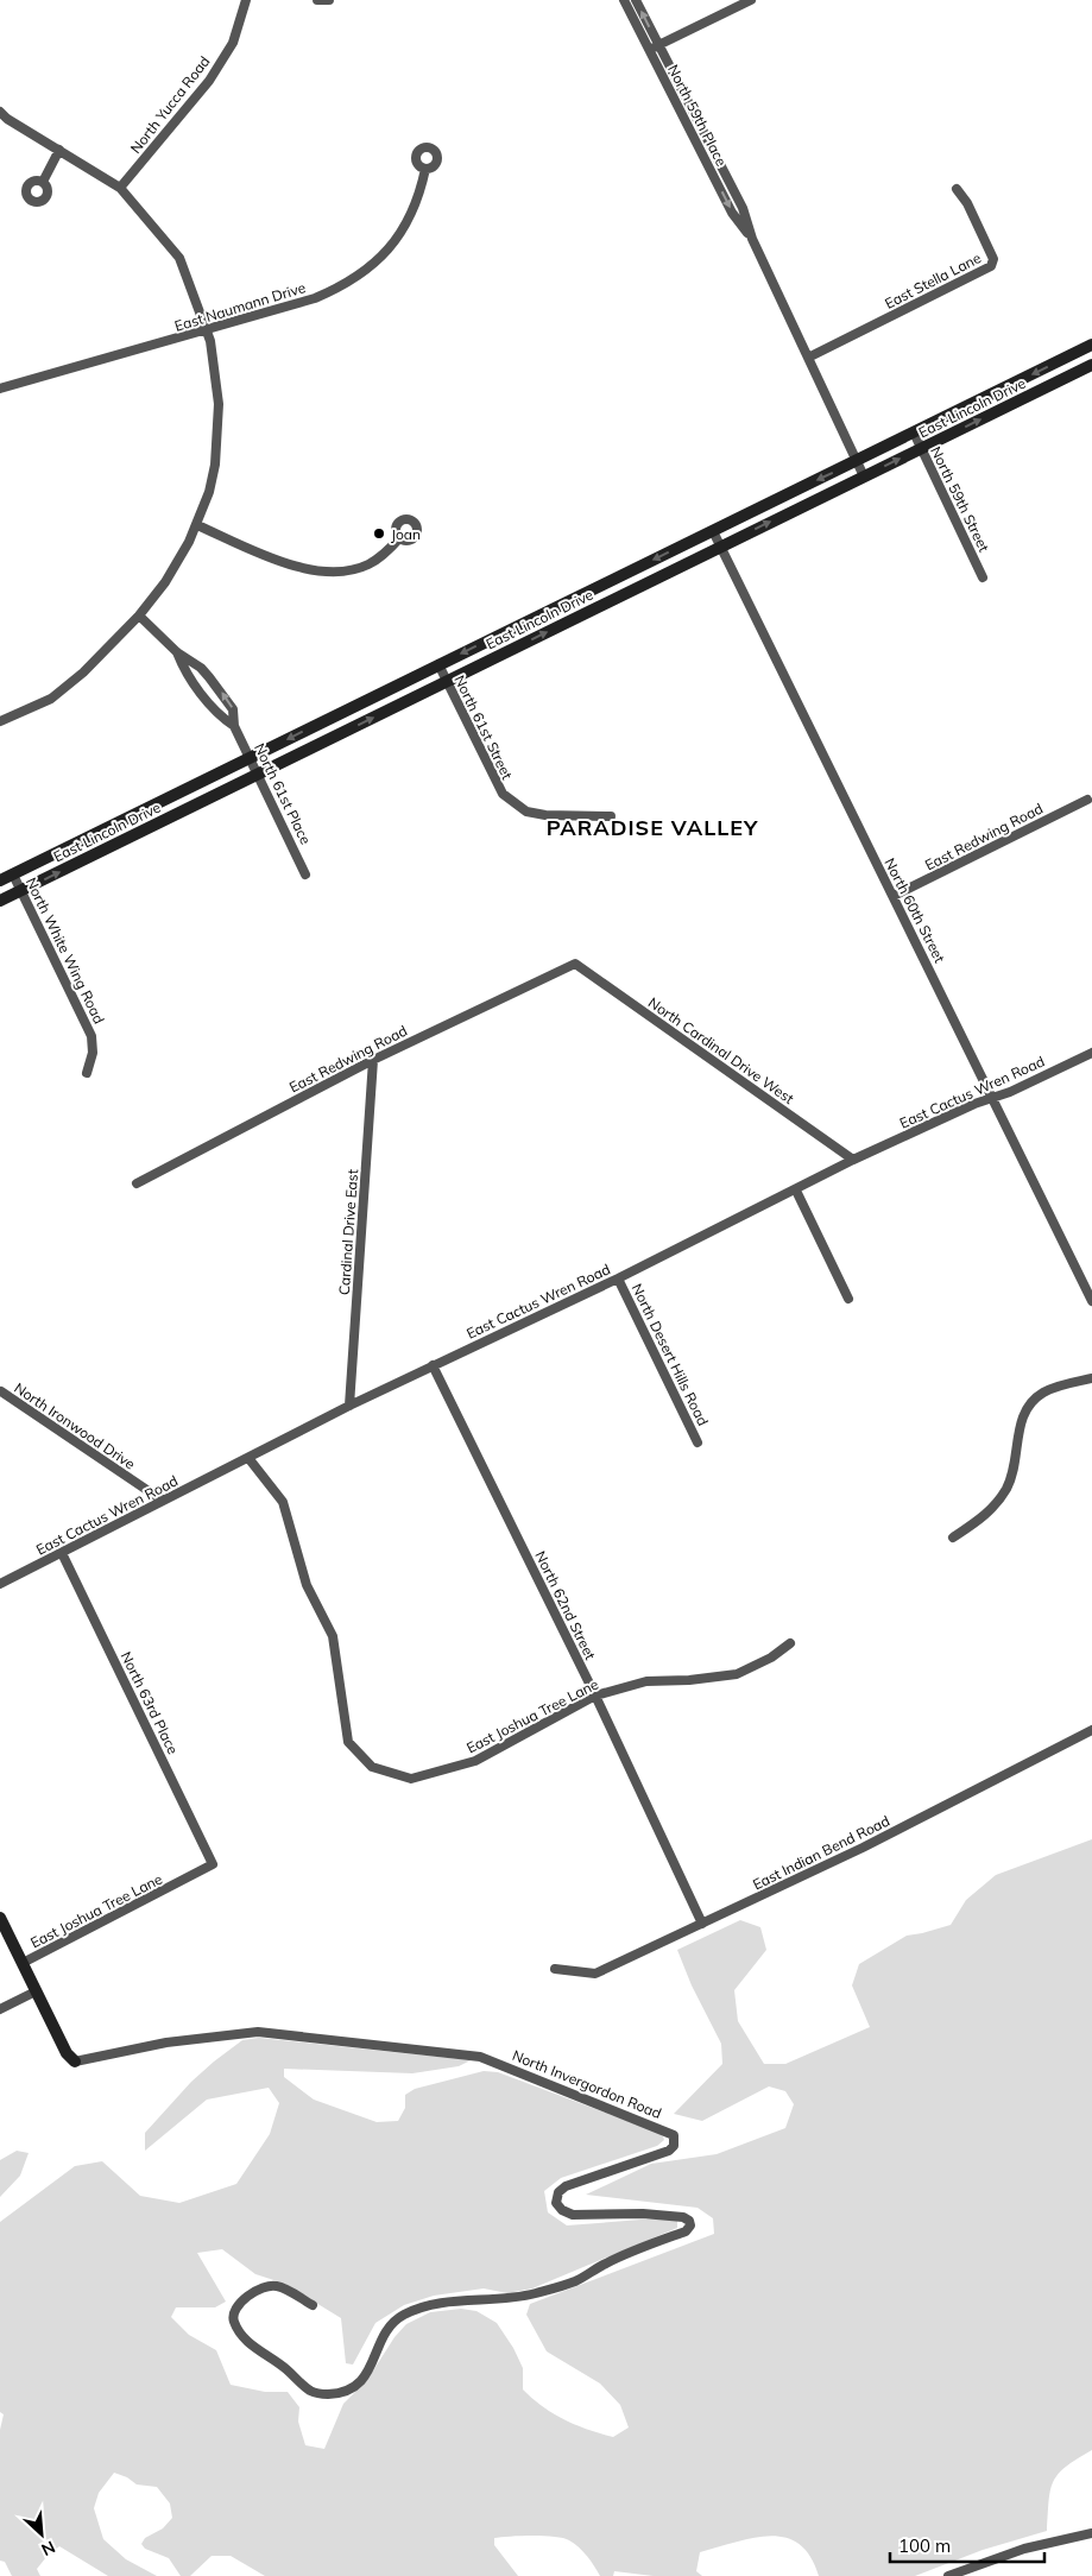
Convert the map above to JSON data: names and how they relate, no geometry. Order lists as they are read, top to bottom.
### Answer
{
  "streets": {
    "main road": ["East Lincoln Drive", "North Invergordon Road"],
    "street": [
      "North Yucca Road",
      "North 59th Place",
      "East Stella Lane",
      "East Naumann Drive",
      "North 59th Street",
      "North 61st Street",
      "North 61st Place",
      "East Redwing Road",
      "North 60th Street",
      "North White Wing Road",
      "North Cardinal Drive West",
      "East Cactus Wren Road",
      "Cardinal Drive East",
      "North Desert Hills Road",
      "North Ironwood Drive",
      "North 62nd Street",
      "North 63rd Place",
      "East Joshua Tree Lane",
      "East Indian Bend Road"
    ]
  },
  "crossings": [
    ["North 59th Place", "East Stella Lane"],
    ["North 59th Place", "East Lincoln Drive"],
    ["East Lincoln Drive", "North 59th Street"],
    ["East Lincoln Drive", "North 61st Street"],
    ["East Lincoln Drive", "North 61st Place"],
    ["East Lincoln Drive", "North 60th Street"],
    ["East Lincoln Drive", "North White Wing Road"],
    ["East Redwing Road", "North 60th Street"],
    ["East Redwing Road", "North Cardinal Drive West"],
    ["East Redwing Road", "Cardinal Drive East"],
    ["North 60th Street", "East Cactus Wren Road"],
    ["North Cardinal Drive West", "East Cactus Wren Road"],
    ["East Cactus Wren Road", "Cardinal Drive East"],
    ["East Cactus Wren Road", "North Desert Hills Road"],
    ["East Cactus Wren Road", "North Ironwood Drive"],
    ["East Cactus Wren Road", "North 62nd Street"],
    ["East Cactus Wren Road", "North 63rd Place"],
    ["East Cactus Wren Road", "East Joshua Tree Lane"],
    ["North 62nd Street", "East Joshua Tree Lane"],
    ["North 62nd Street", "East Indian Bend Road"],
    ["North 63rd Place", "East Joshua Tree Lane"],
    ["East Joshua Tree Lane", "North Invergordon Road"]
  ],
  "districts": ["PARADISE VALLEY"],
  "places": ["Joan"],
  "scale_bar": "100 m",
  "north": "bottom right"
}
